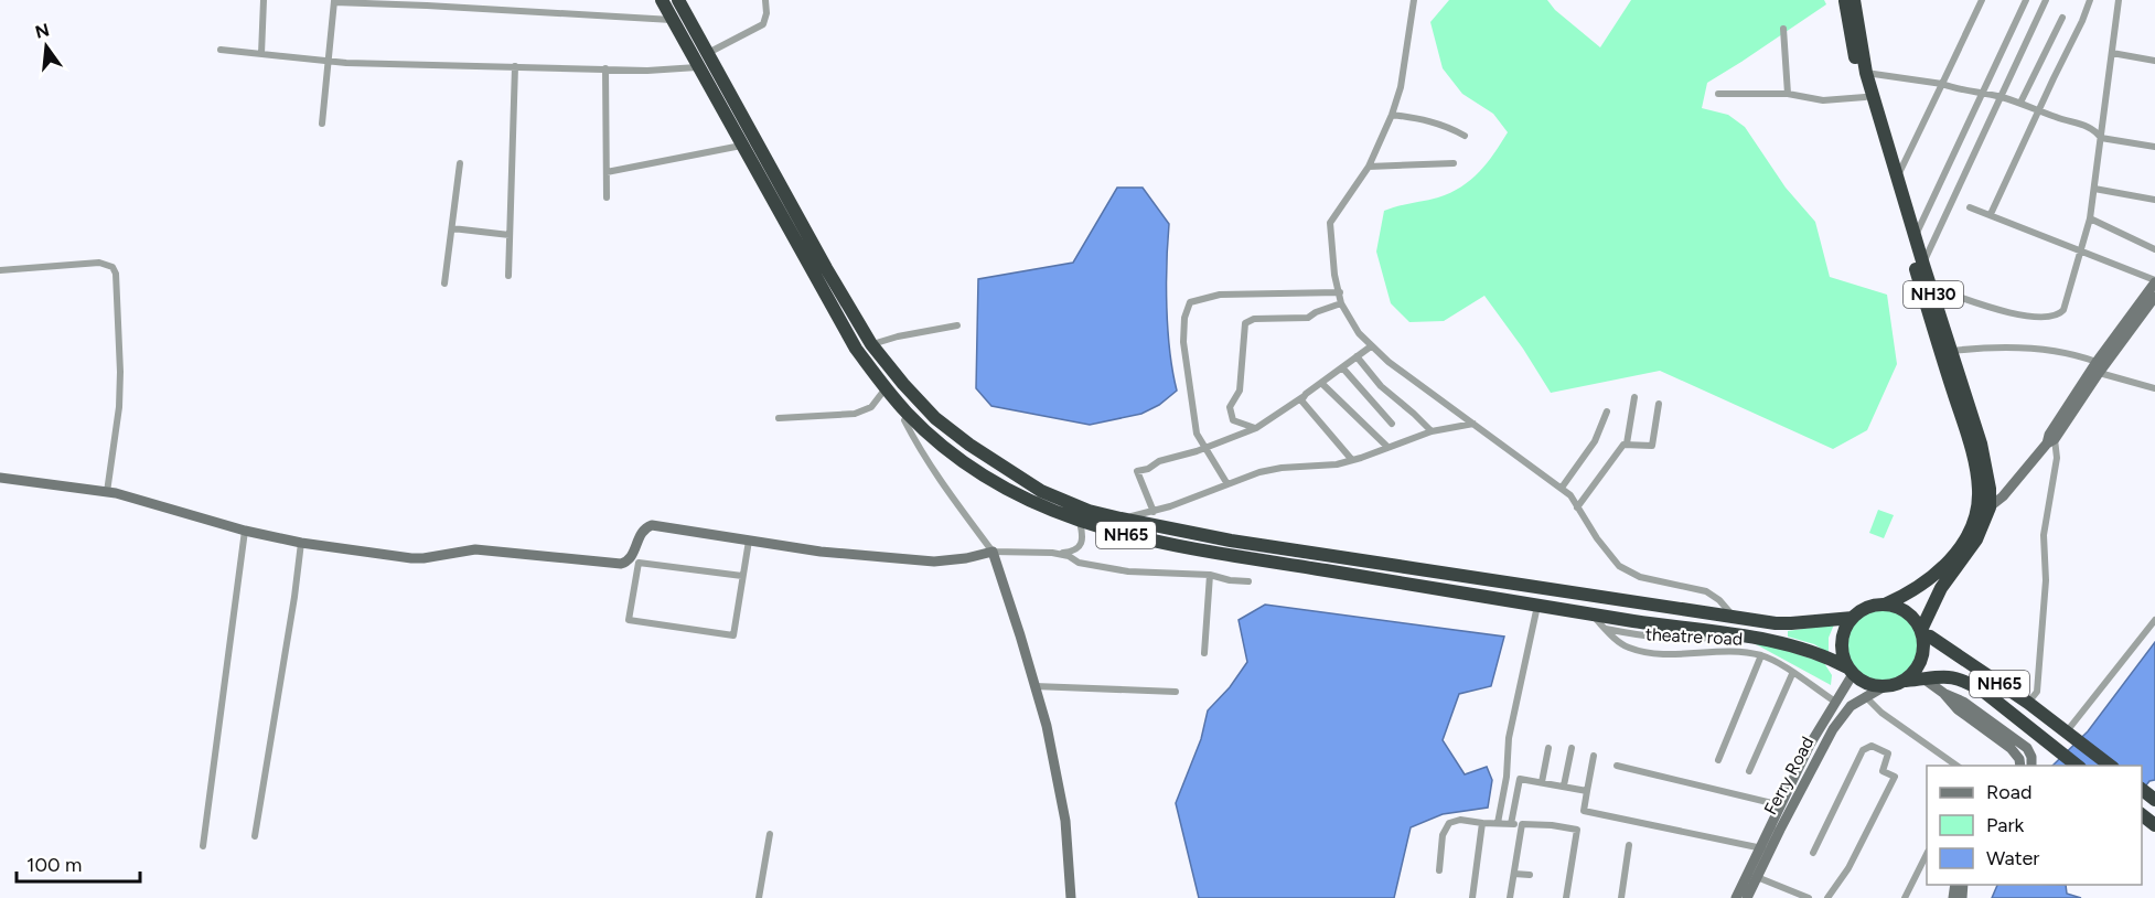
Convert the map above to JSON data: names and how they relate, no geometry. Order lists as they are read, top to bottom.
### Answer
{
  "streets": {
    "highway": ["NH30", "NH65"],
    "street": ["theatre road", "Ferry Road"]
  },
  "crossings": [
    ["NH30", "NH65"],
    ["NH30", "Ferry Road"],
    ["NH65", "theatre road"],
    ["NH65", "Ferry Road"],
    ["theatre road", "Ferry Road"]
  ],
  "legend": ["Road", "Park", "Water"],
  "scale_bar": "100 m",
  "north": "top"
}
